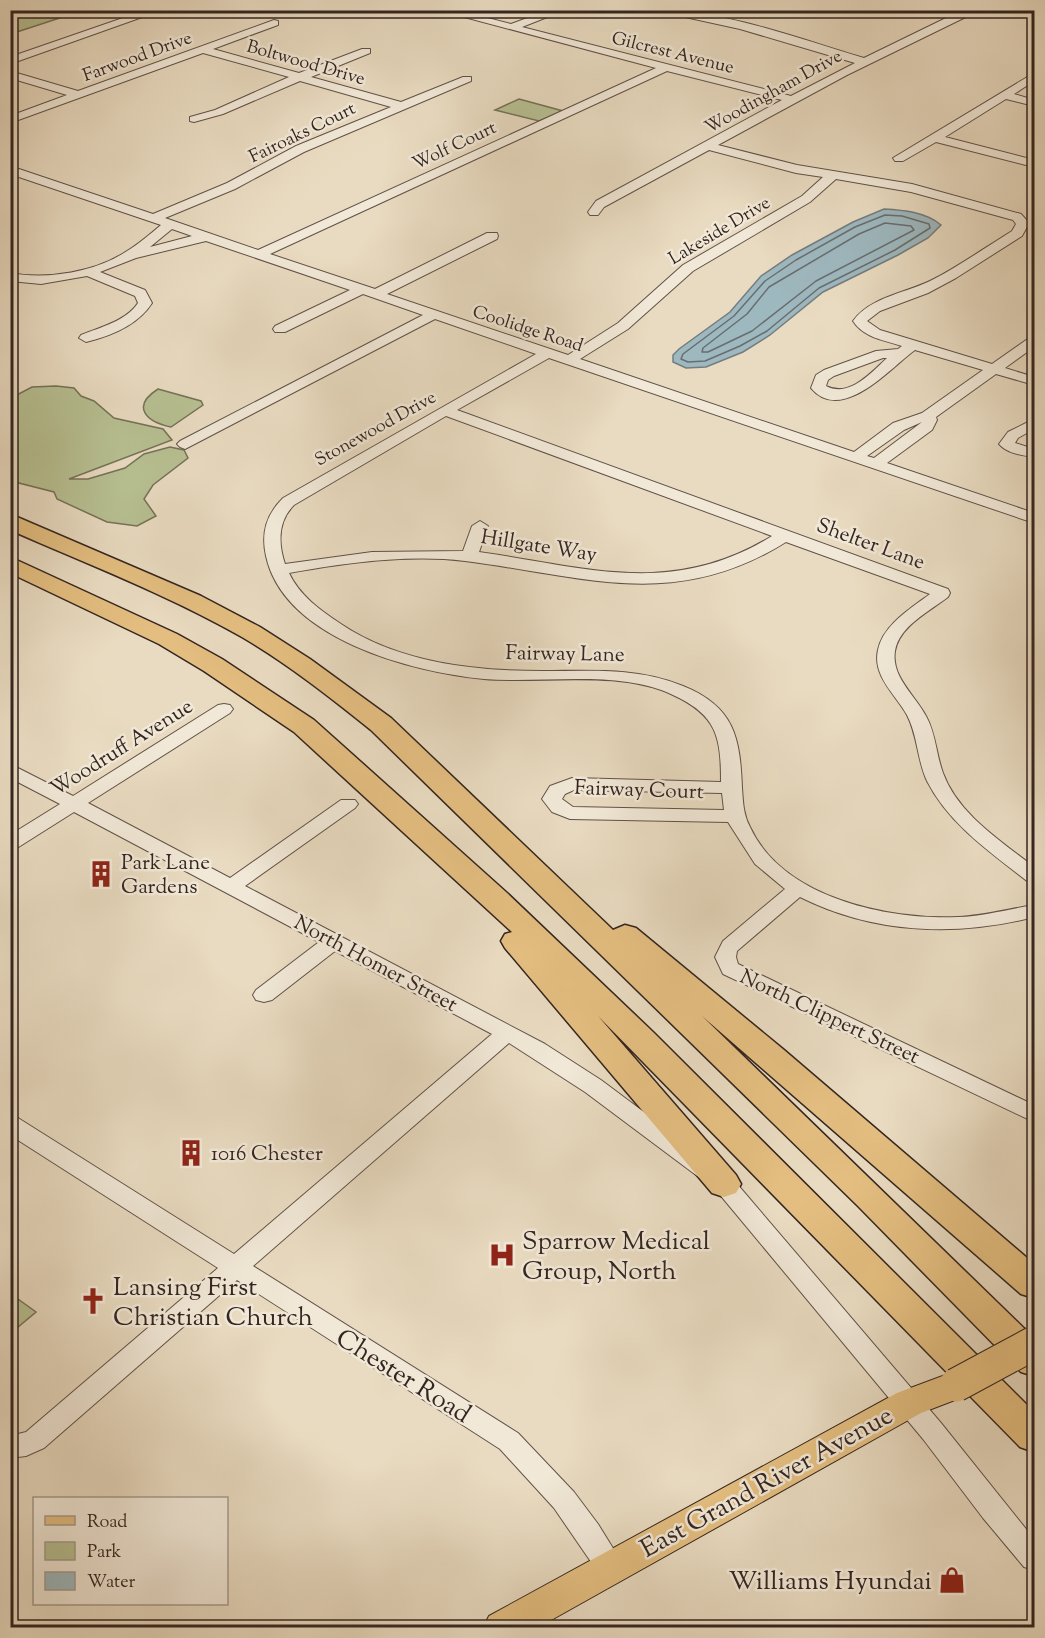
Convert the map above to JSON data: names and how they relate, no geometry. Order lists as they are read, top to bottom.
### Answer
{
  "streets": {
    "main road": ["East Grand River Avenue"],
    "street": [
      "Gilcrest Avenue",
      "Farwood Drive",
      "Boltwood Drive",
      "Woodingham Drive",
      "Fairoaks Court",
      "Wolf Court",
      "Lakeside Drive",
      "Coolidge Road",
      "Stonewood Drive",
      "Shelter Lane",
      "Hillgate Way",
      "Fairway Lane",
      "Woodruff Avenue",
      "Fairway Court",
      "North Homer Street",
      "North Clippert Street",
      "Chester Road"
    ]
  },
  "crossings": [
    ["Gilcrest Avenue", "Woodingham Drive"],
    ["Gilcrest Avenue", "Wolf Court"],
    ["Farwood Drive", "Boltwood Drive"],
    ["Boltwood Drive", "Fairoaks Court"],
    ["Fairoaks Court", "Coolidge Road"],
    ["Wolf Court", "Coolidge Road"],
    ["Lakeside Drive", "Coolidge Road"],
    ["Coolidge Road", "Stonewood Drive"],
    ["Stonewood Drive", "Shelter Lane"],
    ["Stonewood Drive", "Hillgate Way"],
    ["Stonewood Drive", "Fairway Lane"],
    ["Shelter Lane", "Hillgate Way"],
    ["Hillgate Way", "Fairway Lane"],
    ["Fairway Lane", "Fairway Court"],
    ["Fairway Lane", "North Clippert Street"],
    ["Woodruff Avenue", "North Homer Street"],
    ["North Homer Street", "East Grand River Avenue"],
    ["Chester Road", "East Grand River Avenue"]
  ],
  "places": {
    "building": ["Park Lane Gardens", "1016 Chester"],
    "hospital": ["Sparrow Medical Group, North"],
    "church": ["Lansing First Christian Church"],
    "shop": ["Williams Hyundai"]
  },
  "legend": ["Road", "Park", "Water"]
}
